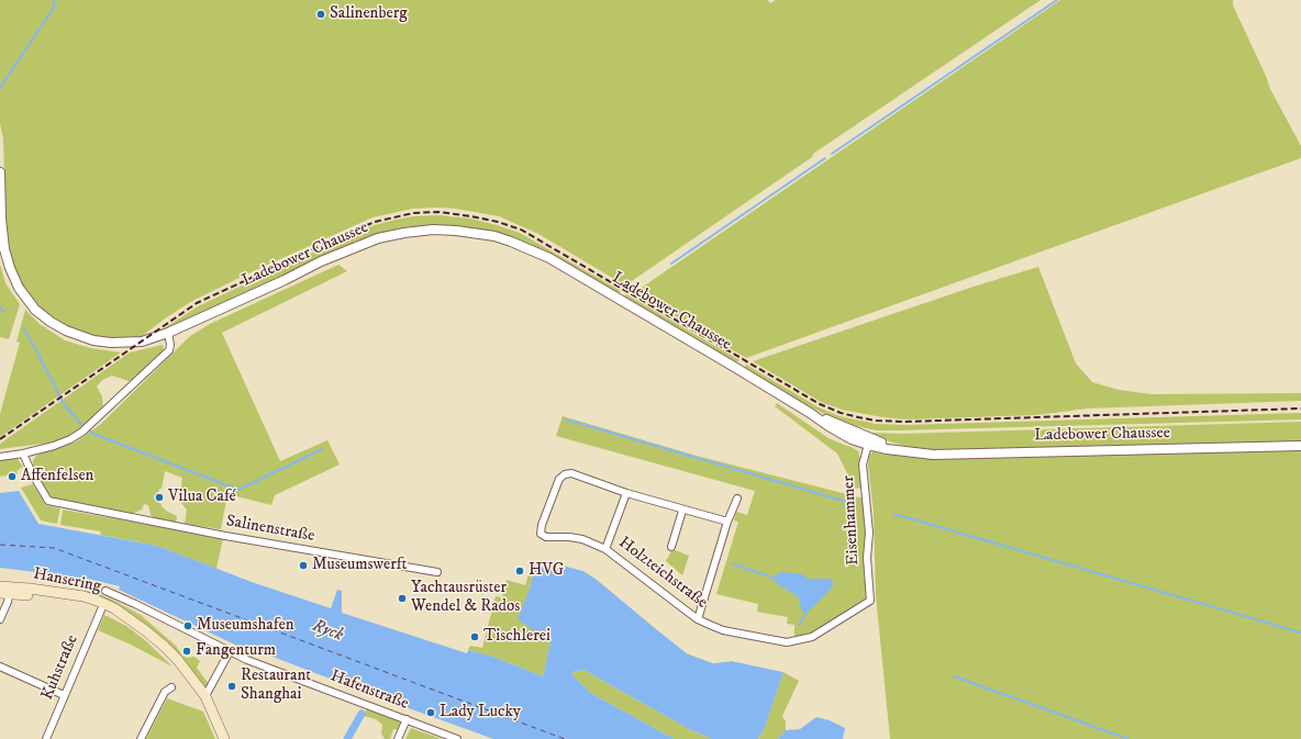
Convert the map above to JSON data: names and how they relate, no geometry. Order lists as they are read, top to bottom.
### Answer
{
  "streets": {
    "main road": ["Hansering"],
    "street": [
      "Ladebower Chaussee",
      "Eisenhammer",
      "Salinenstraße",
      "Holzteichstraße",
      "Kuhstraße",
      "Hafenstraße"
    ]
  },
  "crossings": [
    ["Ladebower Chaussee", "Eisenhammer"],
    ["Eisenhammer", "Holzteichstraße"],
    ["Hansering", "Kuhstraße"]
  ],
  "water": ["Ryck"],
  "places": [
    "Salinenberg",
    "Affenfelsen",
    "Vilua Café",
    "Museumswerft",
    "HVG",
    "Yachtausrüster Wendel & Rados",
    "Museumshafen",
    "Tischlerei",
    "Fangenturm",
    "Restaurant Shanghai",
    "Lady Lucky"
  ]
}
